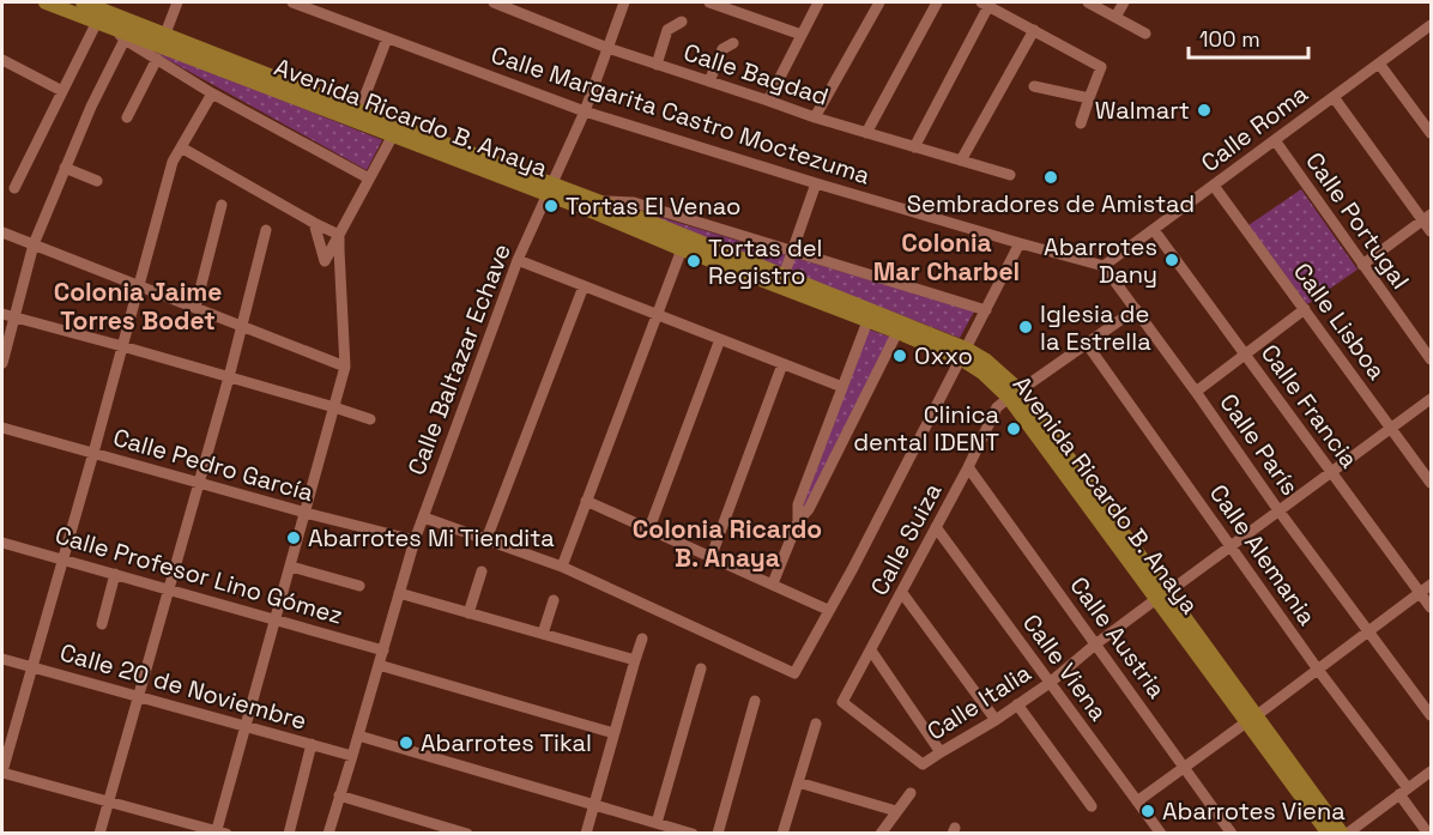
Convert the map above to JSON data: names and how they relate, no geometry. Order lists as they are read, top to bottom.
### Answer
{
  "streets": {
    "main road": ["Avenida Ricardo B. Anaya"],
    "street": [
      "Calle Bagdad",
      "Calle Margarita Castro Moctezuma",
      "Calle Roma",
      "Calle Portugal",
      "Calle Lisboa",
      "Calle Baltazar Echave",
      "Calle Francia",
      "Calle París",
      "Calle Pedro García",
      "Calle Suiza",
      "Calle Alemania",
      "Calle Profesor Lino Gómez",
      "Calle Austria",
      "Calle Viena",
      "Calle 20 de Noviembre",
      "Calle Italia"
    ]
  },
  "crossings": [
    ["Calle Bagdad", "Calle Baltazar Echave"],
    ["Calle Margarita Castro Moctezuma", "Calle Baltazar Echave"],
    ["Avenida Ricardo B. Anaya", "Calle Baltazar Echave"],
    ["Avenida Ricardo B. Anaya", "Calle Suiza"],
    ["Avenida Ricardo B. Anaya", "Calle Italia"],
    ["Calle Roma", "Calle Portugal"],
    ["Calle Roma", "Calle Lisboa"],
    ["Calle Roma", "Calle Francia"],
    ["Calle Roma", "Calle París"],
    ["Calle Lisboa", "Calle Italia"],
    ["Calle Baltazar Echave", "Calle Pedro García"],
    ["Calle Baltazar Echave", "Calle Profesor Lino Gómez"],
    ["Calle Baltazar Echave", "Calle 20 de Noviembre"],
    ["Calle Francia", "Calle Italia"],
    ["Calle París", "Calle Suiza"],
    ["Calle París", "Calle Italia"],
    ["Calle Suiza", "Calle Alemania"],
    ["Calle Suiza", "Calle Austria"],
    ["Calle Suiza", "Calle Viena"],
    ["Calle Suiza", "Calle Italia"],
    ["Calle Alemania", "Calle Italia"],
    ["Calle Austria", "Calle Italia"],
    ["Calle Viena", "Calle Italia"]
  ],
  "districts": ["Colonia Mar Charbel", "Colonia Jaime Torres Bodet", "Colonia Ricardo B. Anaya"],
  "places": [
    "Walmart",
    "Sembradores de Amistad",
    "Tortas El Venao",
    "Abarrotes Dany",
    "Tortas del Registro",
    "Iglesia de la Estrella",
    "Oxxo",
    "Clinica dental IDENT",
    "Abarrotes Mi Tiendita",
    "Abarrotes Tikal",
    "Abarrotes Viena"
  ],
  "scale_bar": "100 m"
}
